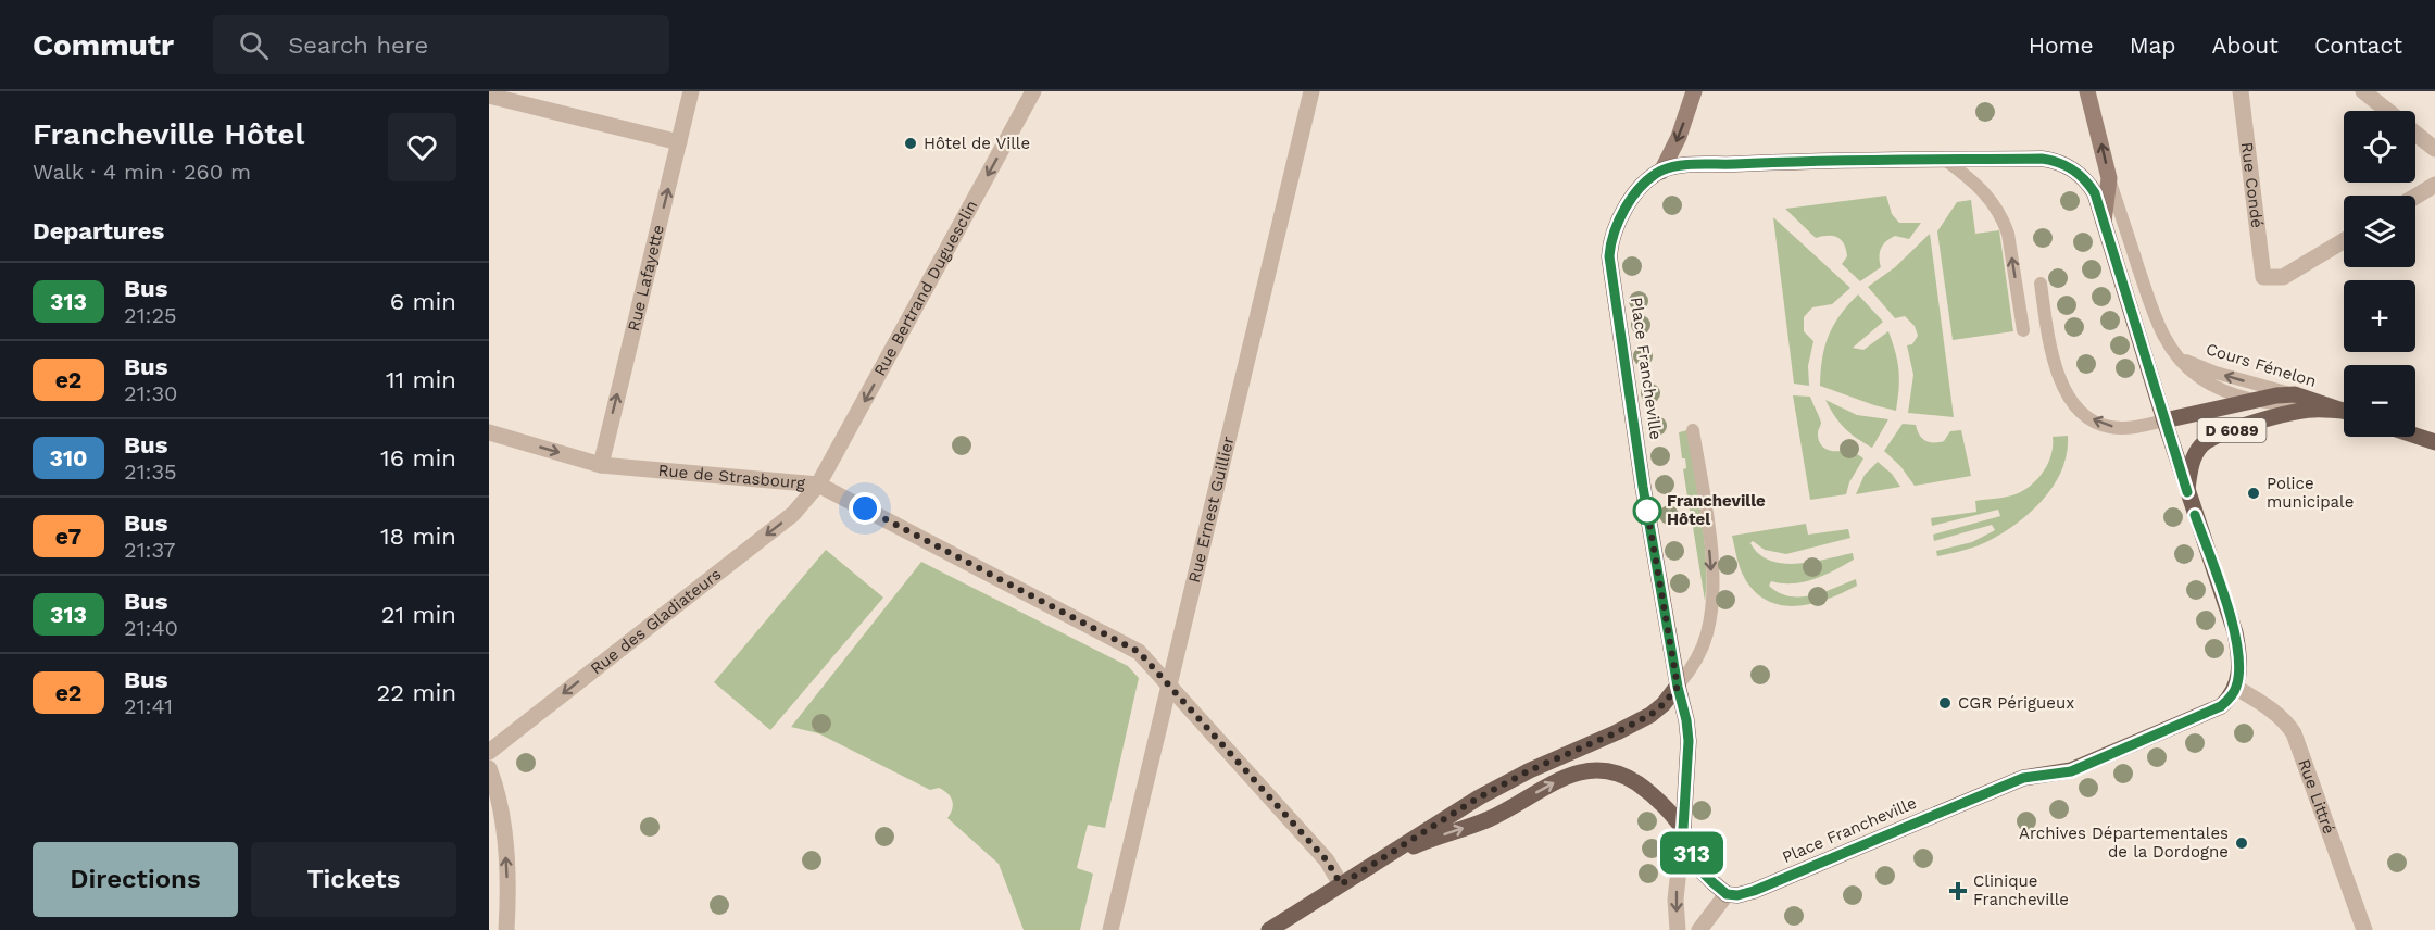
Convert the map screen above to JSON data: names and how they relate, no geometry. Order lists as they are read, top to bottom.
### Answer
{
  "streets": {
    "main road": ["Cours Fénelon", "Place Francheville", "D 6089"],
    "street": [
      "Rue Condé",
      "Rue Lafayette",
      "Rue Bertrand Duguesclin",
      "Rue de Strasbourg",
      "Rue Ernest Guillier",
      "Rue des Gladiateurs",
      "Rue Littré"
    ]
  },
  "crossings": [
    ["Rue Lafayette", "Rue de Strasbourg"],
    ["Rue Bertrand Duguesclin", "Rue de Strasbourg"],
    ["Rue Bertrand Duguesclin", "Rue des Gladiateurs"],
    ["Cours Fénelon", "D 6089"],
    ["Place Francheville", "D 6089"],
    ["Place Francheville", "Rue Littré"],
    ["D 6089", "Rue Littré"],
    ["Rue de Strasbourg", "Rue Ernest Guillier"],
    ["Rue de Strasbourg", "Rue des Gladiateurs"]
  ],
  "one_way": ["Rue Lafayette", "Rue Bertrand Duguesclin", "Rue des Gladiateurs"],
  "places": {
    "other": [
      "Hôtel de Ville",
      "Police municipale",
      "Francheville Hôtel",
      "CGR Périgueux",
      "Archives Départementales de la Dordogne"
    ],
    "health": ["Clinique Francheville"]
  },
  "lines": ["bus line 313"],
  "page": {
    "header": "Commutr",
    "search": "Search here",
    "nav": [
      "Home",
      "Map",
      "About",
      "Contact"
    ],
    "heading": [
      ["Francheville Hôtel", "Walk · 4 min · 260 m"],
      "Departures"
    ],
    "on_map": "313",
    "map_buttons": ["+", "−"],
    "list": [
      {
        "mark": "313",
        "name": "Bus",
        "note": "21:25",
        "value": "6 min"
      },
      {
        "mark": "e2",
        "name": "Bus",
        "note": "21:30",
        "value": "11 min"
      },
      {
        "mark": "310",
        "name": "Bus",
        "note": "21:35",
        "value": "16 min"
      },
      {
        "mark": "e7",
        "name": "Bus",
        "note": "21:37",
        "value": "18 min"
      },
      {
        "mark": "313",
        "name": "Bus",
        "note": "21:40",
        "value": "21 min"
      },
      {
        "mark": "e2",
        "name": "Bus",
        "note": "21:41",
        "value": "22 min"
      }
    ],
    "buttons": ["Directions", "Tickets"]
  }
}
